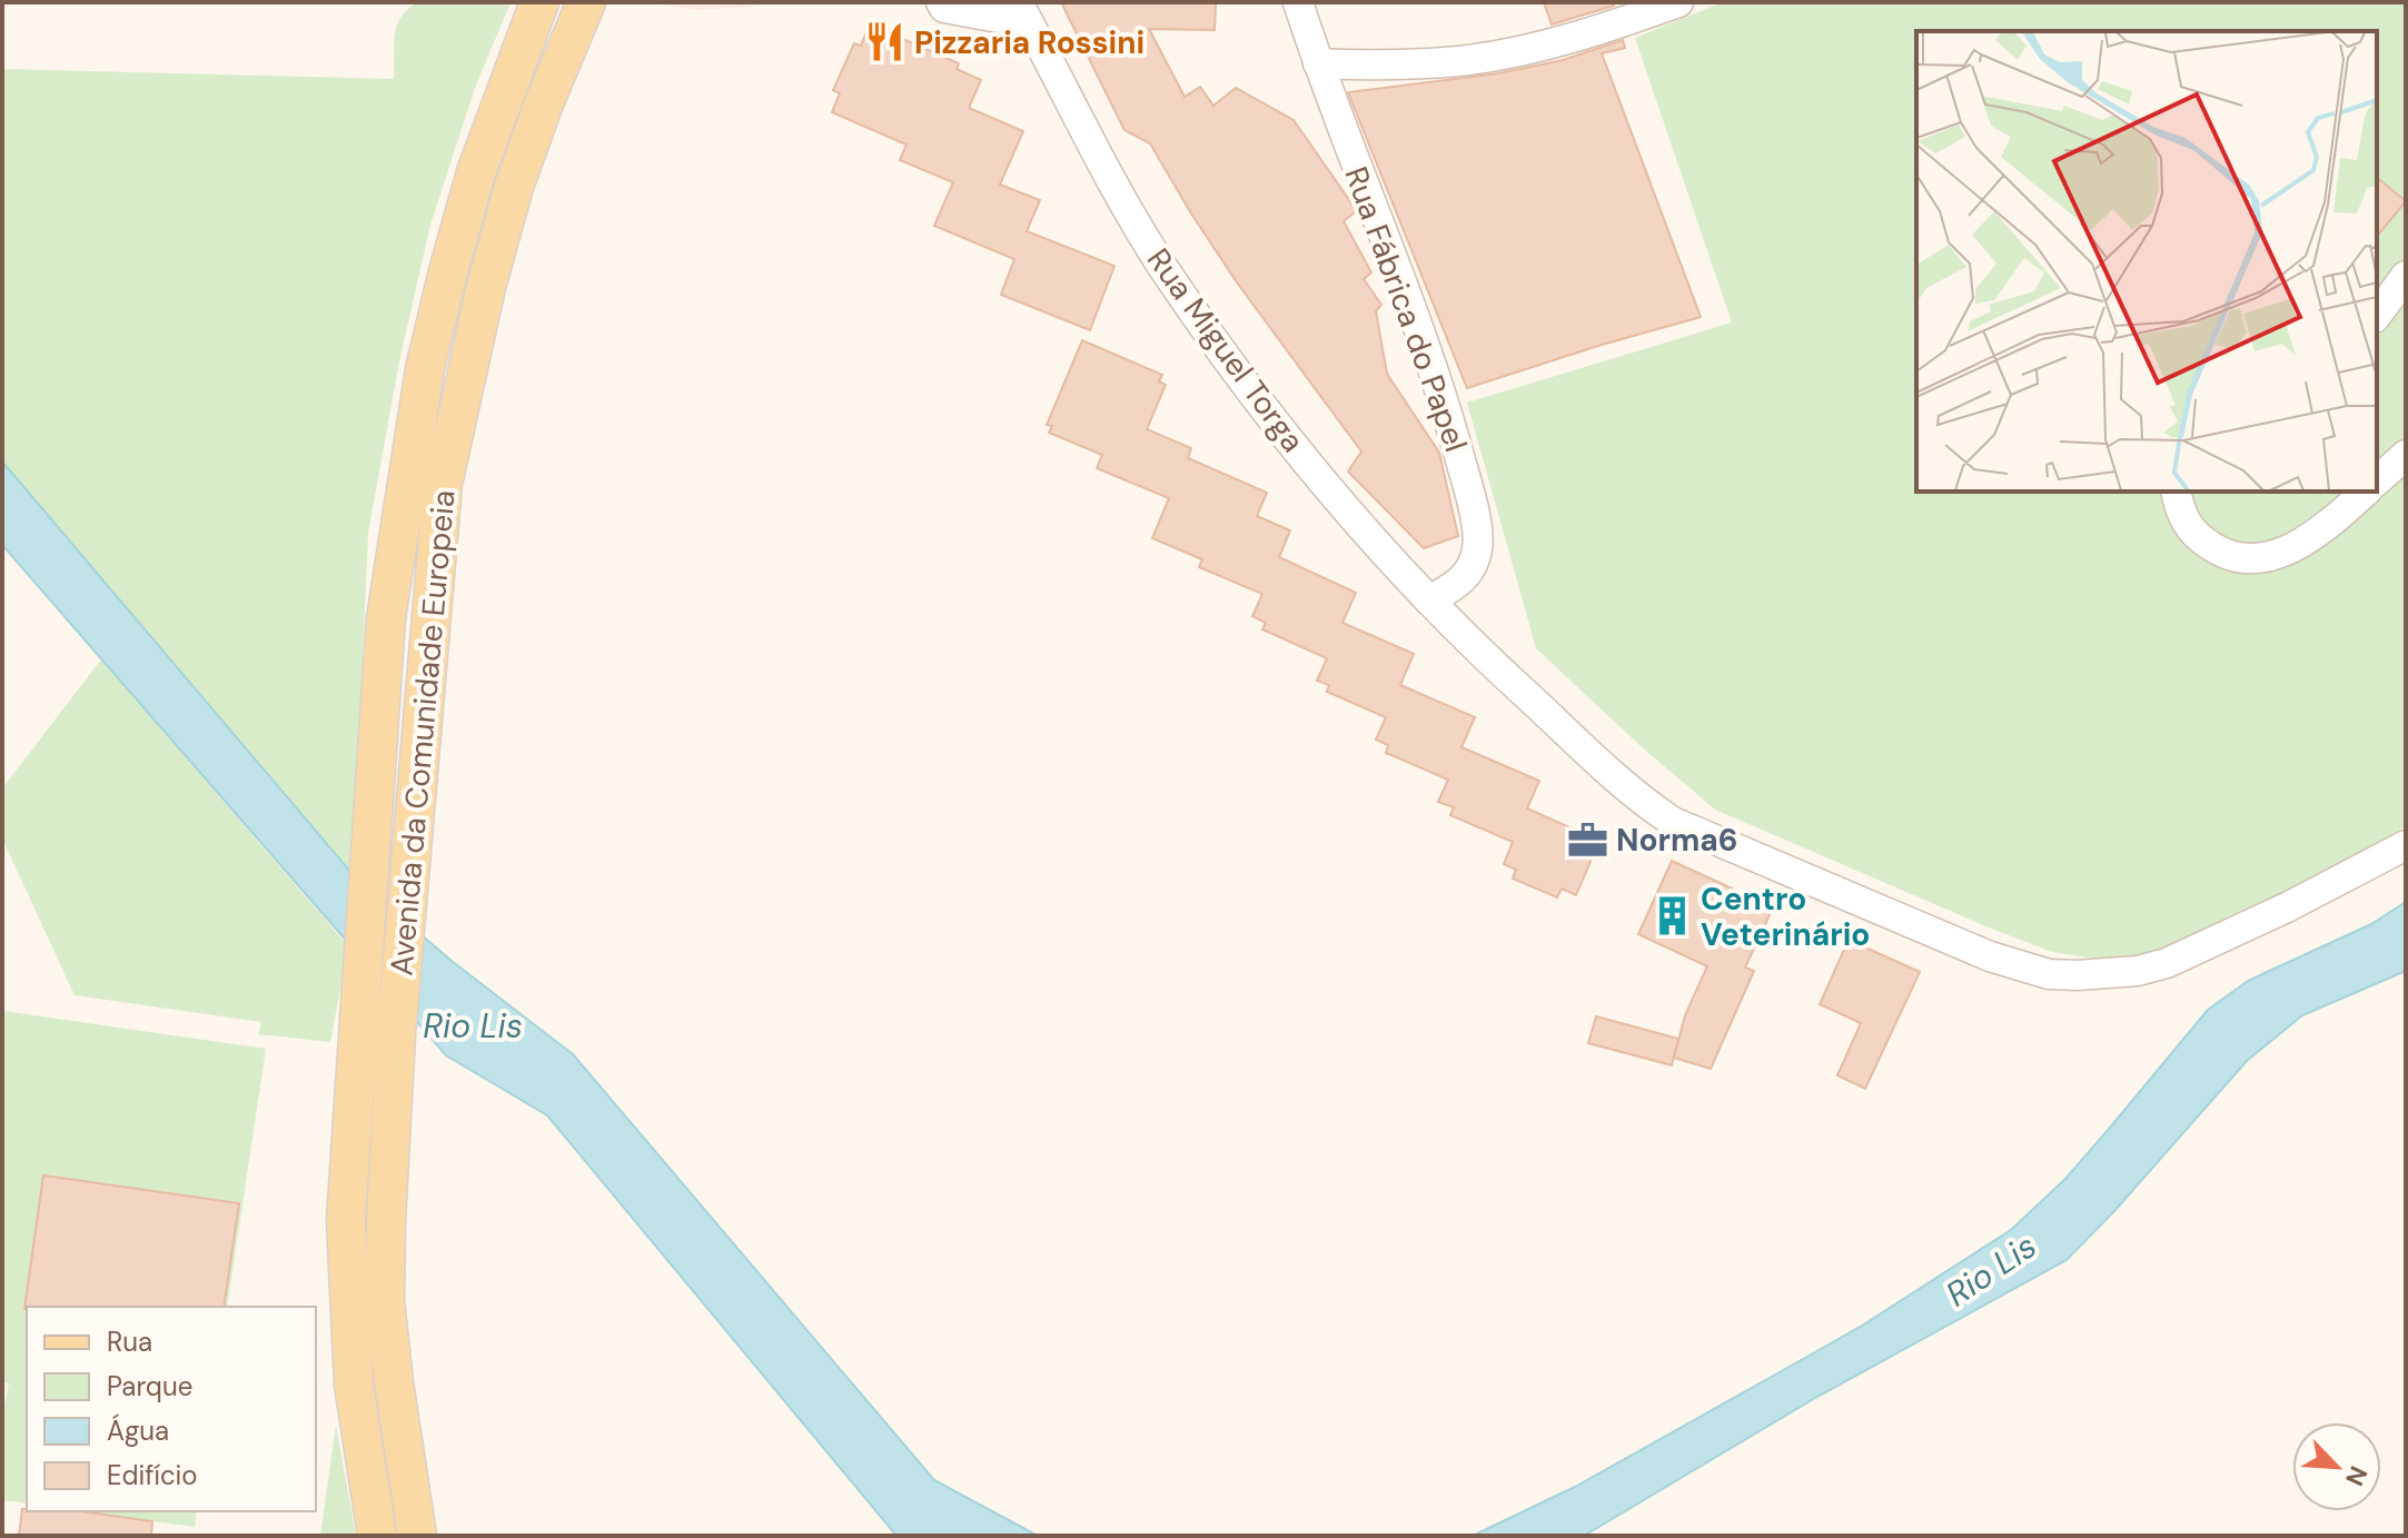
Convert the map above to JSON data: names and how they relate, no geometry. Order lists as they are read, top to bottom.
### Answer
{
  "streets": {
    "main road": ["Avenida da Comunidade Europeia"],
    "street": ["Rua Fábrica do Papel", "Rua Miguel Torga"]
  },
  "crossings": [
    ["Rua Fábrica do Papel", "Rua Miguel Torga"]
  ],
  "water": ["Rio Lis"],
  "places": {
    "restaurant": ["Pizzaria Rossini"],
    "office": ["Norma6"],
    "building": ["Centro Veterinário"]
  },
  "legend": [
    "Rua",
    "Parque",
    "Água",
    "Edifício"
  ],
  "north": "bottom right"
}
